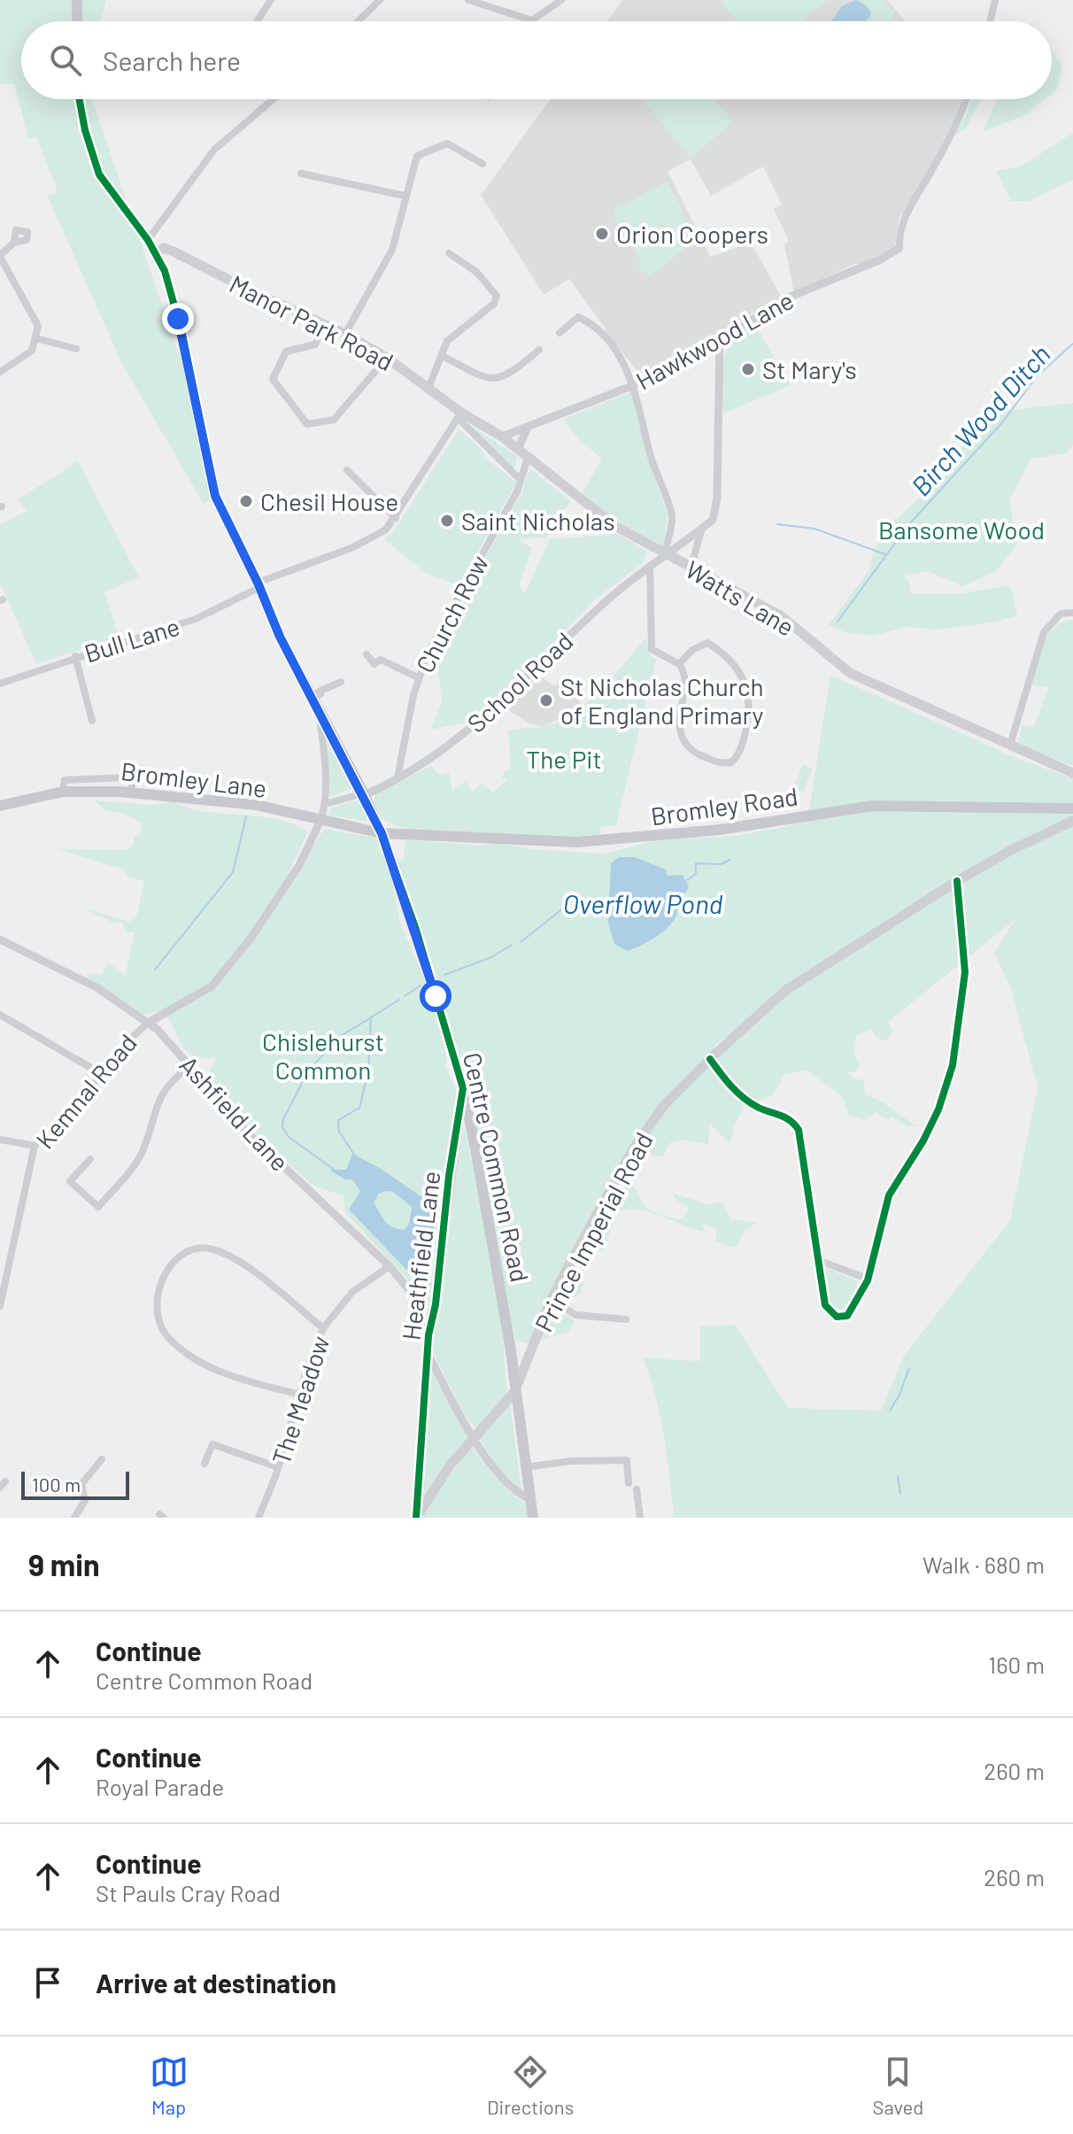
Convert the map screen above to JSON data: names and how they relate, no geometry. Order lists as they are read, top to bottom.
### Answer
{
  "streets": {
    "main road": [
      "Manor Park Road",
      "Watts Lane",
      "Bromley Lane",
      "Bromley Road",
      "Centre Common Road",
      "Prince Imperial Road"
    ],
    "street": [
      "Hawkwood Lane",
      "Church Row",
      "Bull Lane",
      "School Road",
      "Kemnal Road",
      "Ashfield Lane",
      "Heathfield Lane",
      "The Meadow"
    ]
  },
  "crossings": [
    ["Manor Park Road", "Watts Lane"],
    ["Manor Park Road", "Church Row"],
    ["Manor Park Road", "Centre Common Road"],
    ["Hawkwood Lane", "Watts Lane"],
    ["Watts Lane", "Church Row"],
    ["Watts Lane", "School Road"],
    ["Church Row", "School Road"],
    ["Bull Lane", "Centre Common Road"],
    ["School Road", "Centre Common Road"],
    ["Bromley Lane", "Bromley Road"],
    ["Bromley Lane", "Kemnal Road"],
    ["Bromley Lane", "Centre Common Road"],
    ["Bromley Road", "Centre Common Road"],
    ["Kemnal Road", "Ashfield Lane"],
    ["Ashfield Lane", "Heathfield Lane"],
    ["Ashfield Lane", "The Meadow"],
    ["Centre Common Road", "Prince Imperial Road"],
    ["Centre Common Road", "Heathfield Lane"],
    ["Prince Imperial Road", "Heathfield Lane"]
  ],
  "water": ["Birch Wood Ditch", "Overflow Pond"],
  "parks": ["Bansome Wood", "The Pit", "Chislehurst Common"],
  "places": [
    "Orion Coopers",
    "St Mary's",
    "Chesil House",
    "Saint Nicholas",
    "St Nicholas Church of England Primary"
  ],
  "scale_bar": "100 m",
  "page": {
    "search": "Search here",
    "scale": "100 m",
    "heading": ["9 min", "Walk · 680 m"],
    "list": [
      ["Continue", "Centre Common Road", "160 m"],
      ["Continue", "Royal Parade", "260 m"],
      ["Continue", "St Pauls Cray Road", "260 m"],
      "Arrive at destination"
    ],
    "nav": ["Map", "Directions", "Saved"]
  }
}
